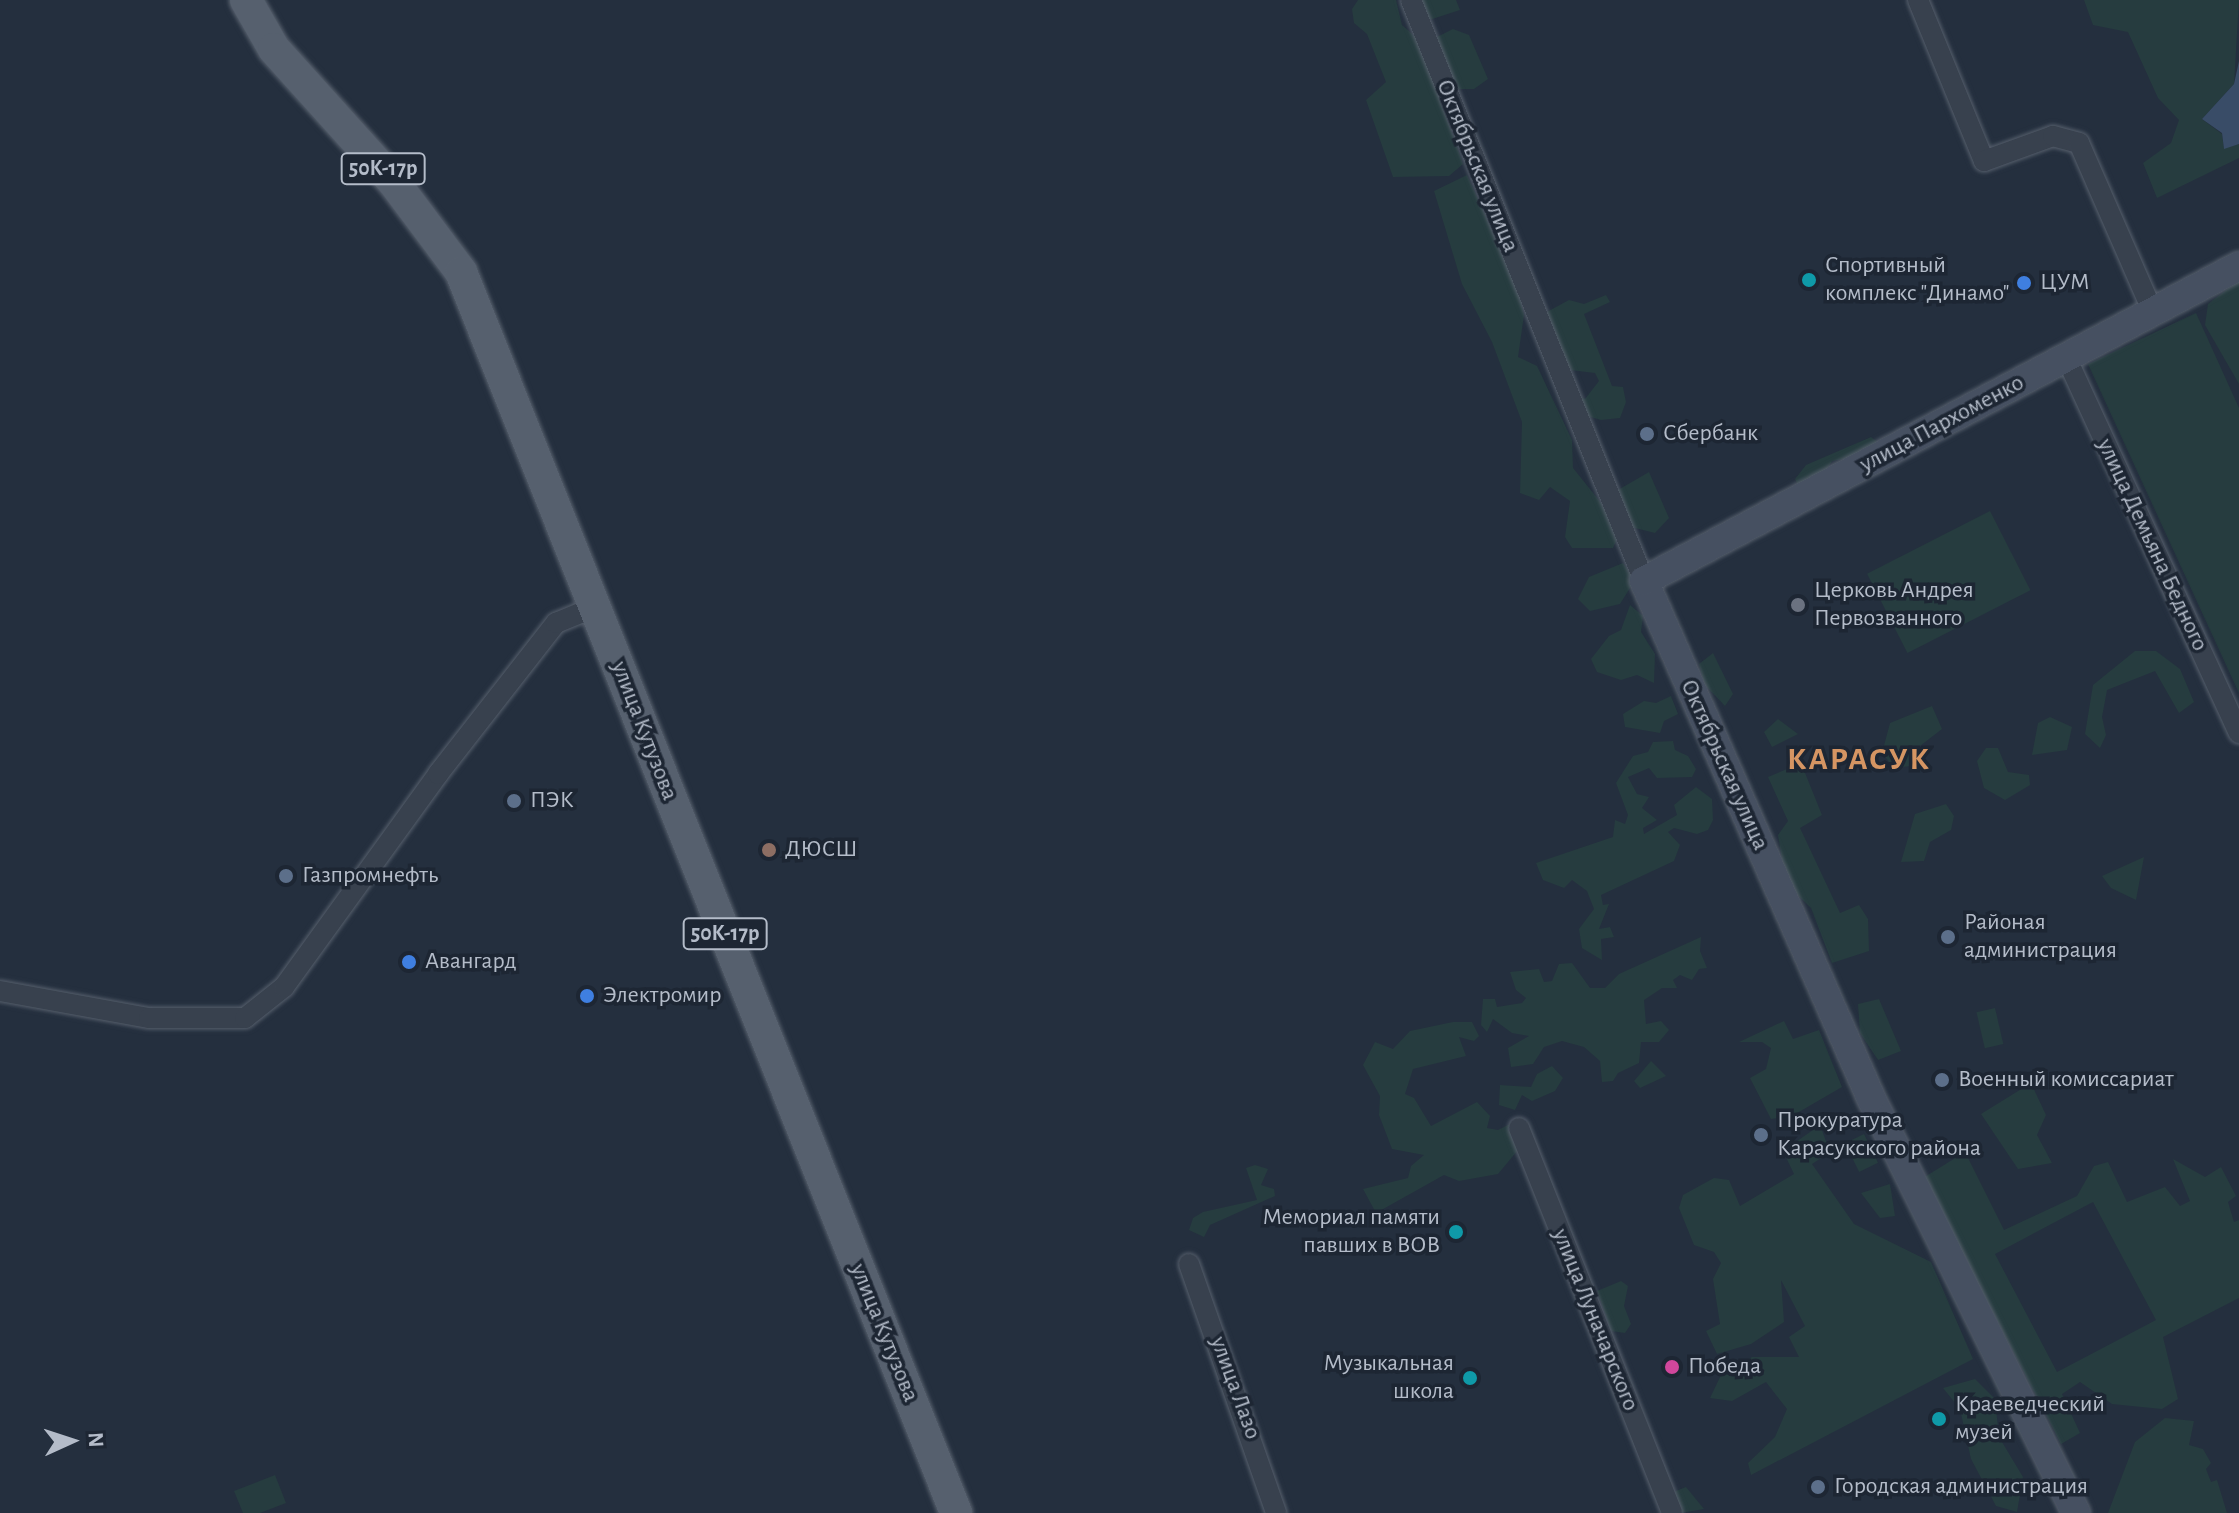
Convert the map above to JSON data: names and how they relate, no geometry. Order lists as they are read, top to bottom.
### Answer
{
  "streets": {
    "main road": ["50К-17р", "улица Кутузова"],
    "street": [
      "Октябрьская улица",
      "улица Пархоменко",
      "улица Демьяна Бедного",
      "улица Луначарского",
      "улица Лазо"
    ]
  },
  "crossings": [
    ["Октябрьская улица", "улица Пархоменко"],
    ["улица Пархоменко", "улица Демьяна Бедного"]
  ],
  "districts": ["КАРАСУК"],
  "places": [
    "Спортивный комплекс \"Динамо\"",
    "ЦУМ",
    "Сбербанк",
    "Церковь Андрея Первозванного",
    "ПЭК",
    "ДЮСШ",
    "Газпромнефть",
    "Районая администрация",
    "Авангард",
    "Электромир",
    "Военный комиссариат",
    "Прокуратура Карасукского района",
    "Мемориал памяти павших в ВОВ",
    "Победа",
    "Музыкальная школа",
    "Краеведческий музей",
    "Городская администрация"
  ],
  "north": "right"
}
